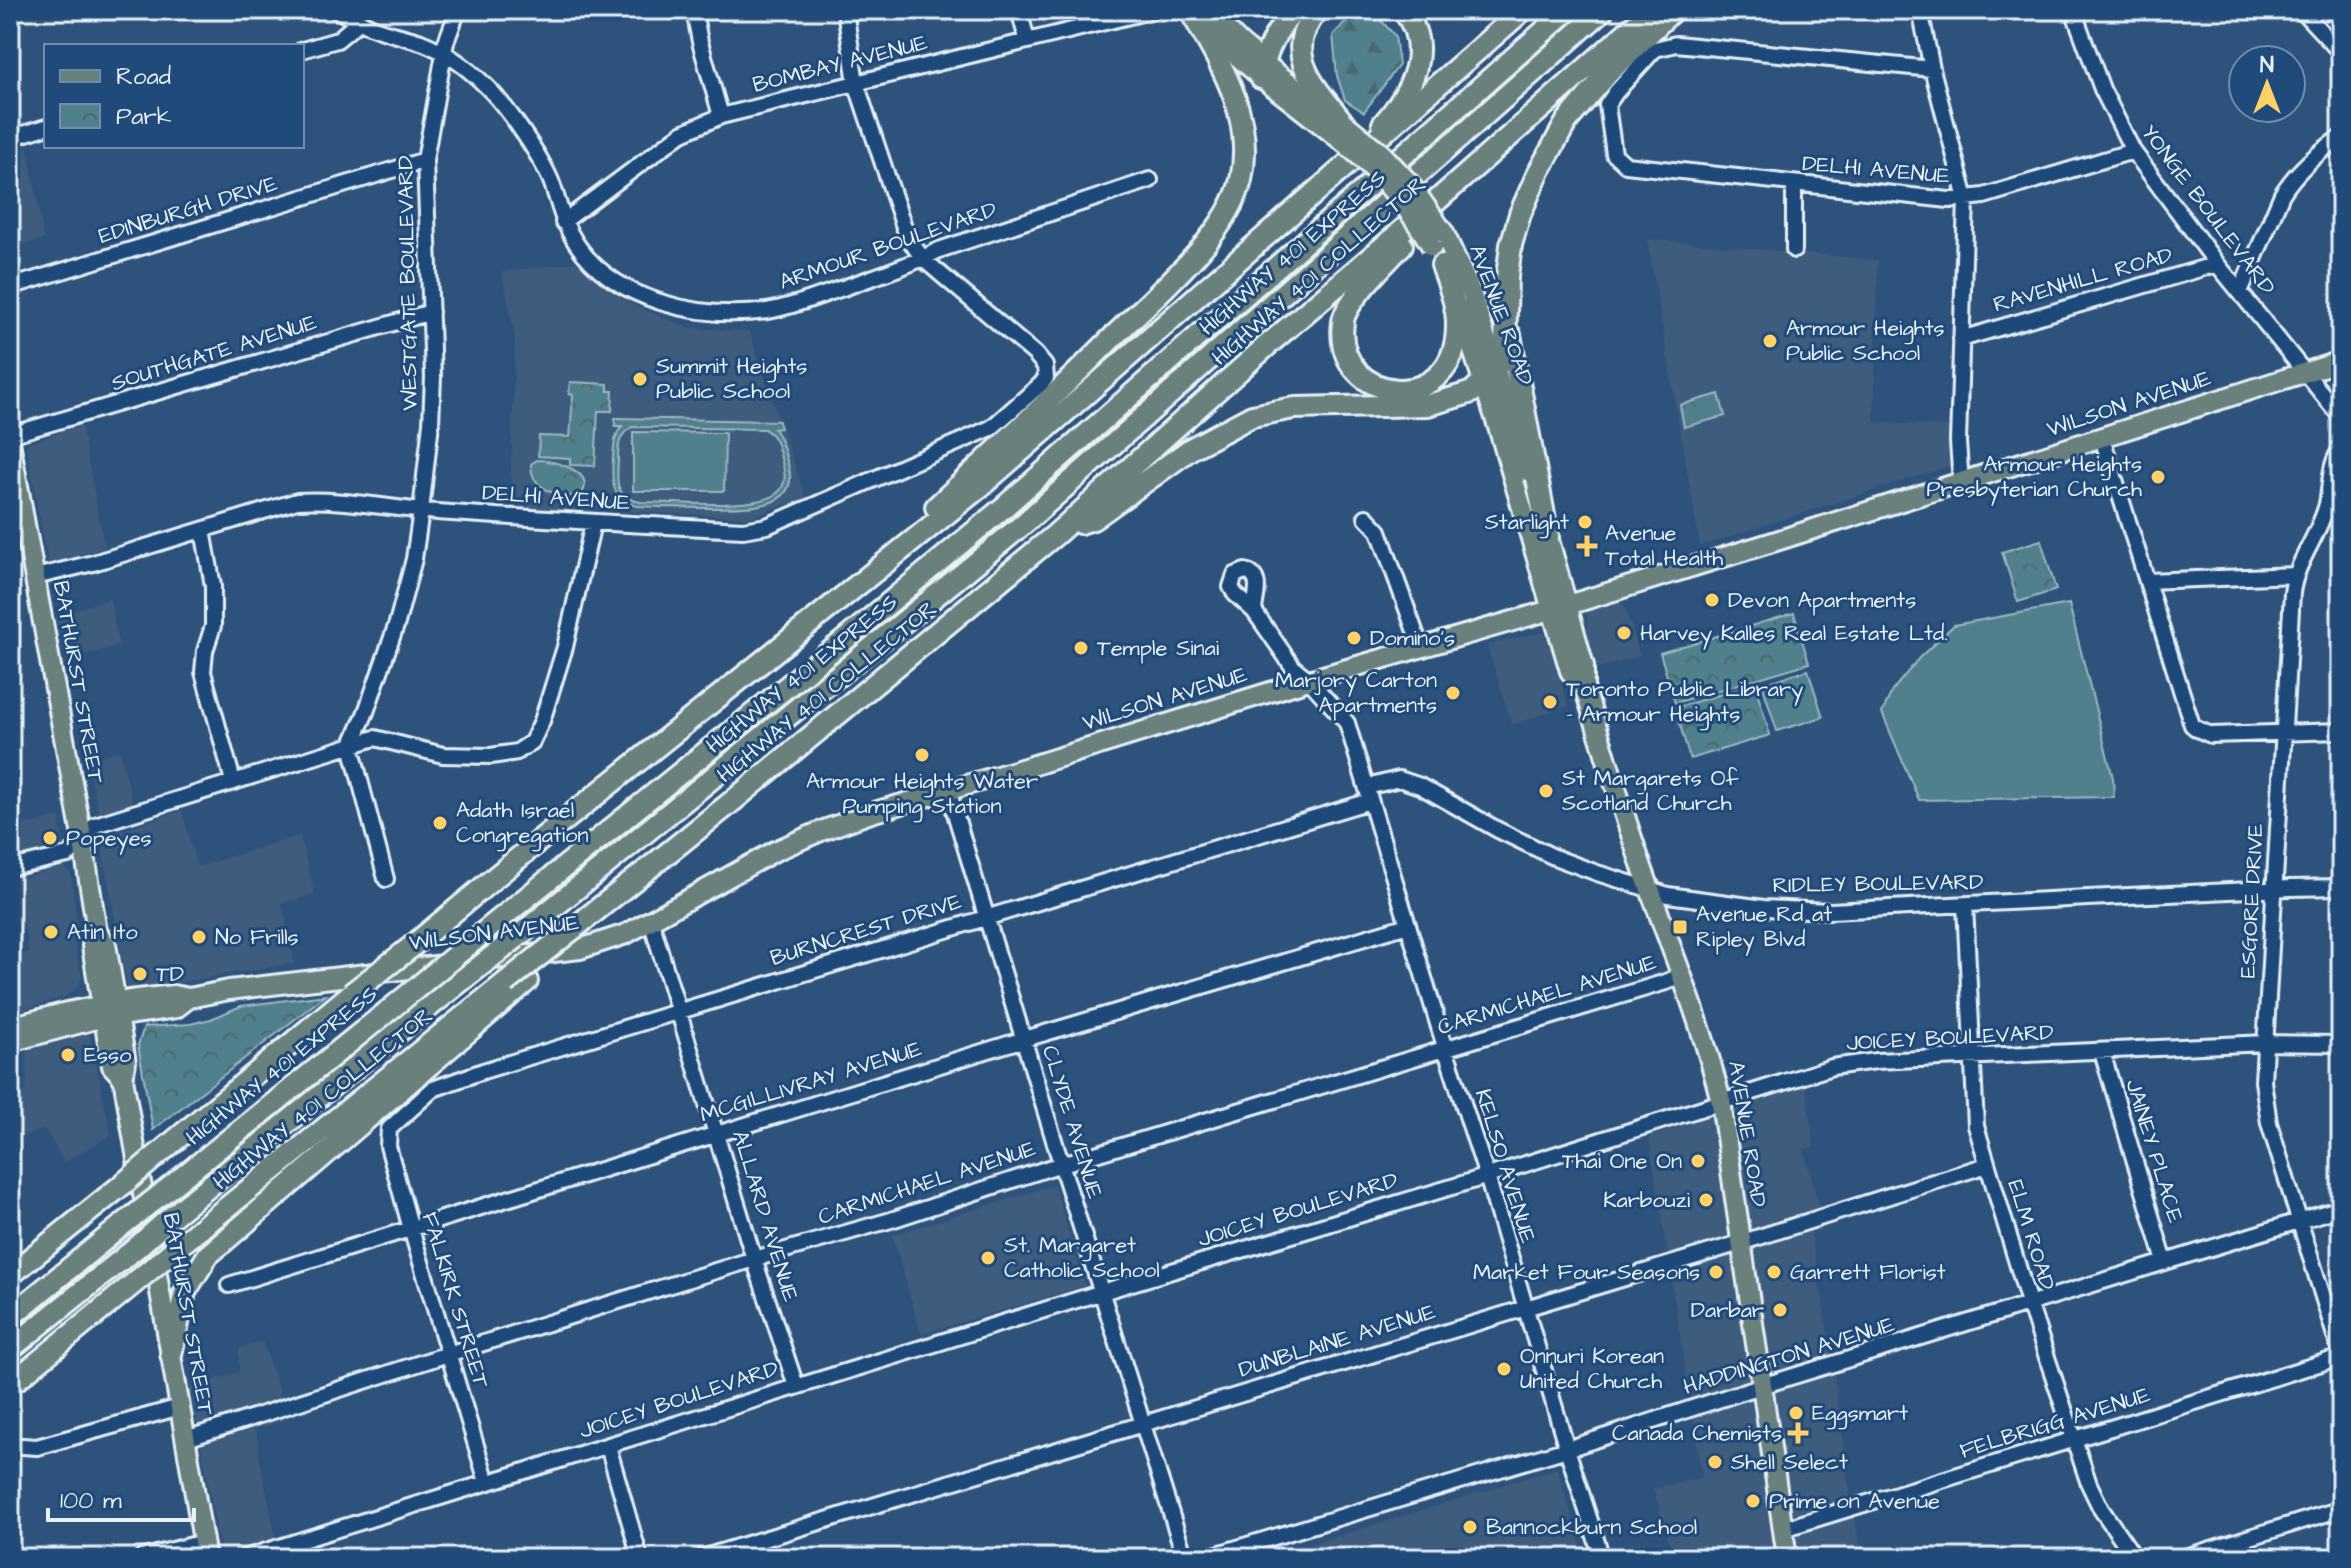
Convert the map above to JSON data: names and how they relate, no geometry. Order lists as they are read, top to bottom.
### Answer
{
  "streets": {
    "highway": ["HIGHWAY 401 EXPRESS", "HIGHWAY 401 COLLECTOR"],
    "main road": ["AVENUE ROAD", "WILSON AVENUE", "BATHURST STREET"],
    "street": [
      "BOMBAY AVENUE",
      "DELHI AVENUE",
      "EDINBURGH DRIVE",
      "YONGE BOULEVARD",
      "ARMOUR BOULEVARD",
      "RAVENHILL ROAD",
      "WESTGATE BOULEVARD",
      "SOUTHGATE AVENUE",
      "RIDLEY BOULEVARD",
      "ESGORE DRIVE",
      "BURNCREST DRIVE",
      "CARMICHAEL AVENUE",
      "JOICEY BOULEVARD",
      "MCGILLIVRAY AVENUE",
      "CLYDE AVENUE",
      "JAINEY PLACE",
      "KELSO AVENUE",
      "ALLARD AVENUE",
      "ELM ROAD",
      "FALKIRK STREET",
      "DUNBLAINE AVENUE",
      "HADDINGTON AVENUE",
      "FELBRIGG AVENUE"
    ]
  },
  "crossings": [
    ["BOMBAY AVENUE", "ARMOUR BOULEVARD"],
    ["DELHI AVENUE", "YONGE BOULEVARD"],
    ["DELHI AVENUE", "ARMOUR BOULEVARD"],
    ["DELHI AVENUE", "WESTGATE BOULEVARD"],
    ["DELHI AVENUE", "BATHURST STREET"],
    ["EDINBURGH DRIVE", "WESTGATE BOULEVARD"],
    ["YONGE BOULEVARD", "RAVENHILL ROAD"],
    ["YONGE BOULEVARD", "WILSON AVENUE"],
    ["ARMOUR BOULEVARD", "WESTGATE BOULEVARD"],
    ["WESTGATE BOULEVARD", "SOUTHGATE AVENUE"],
    ["AVENUE ROAD", "WILSON AVENUE"],
    ["AVENUE ROAD", "RIDLEY BOULEVARD"],
    ["AVENUE ROAD", "CARMICHAEL AVENUE"],
    ["AVENUE ROAD", "JOICEY BOULEVARD"],
    ["AVENUE ROAD", "DUNBLAINE AVENUE"],
    ["AVENUE ROAD", "HADDINGTON AVENUE"],
    ["AVENUE ROAD", "FELBRIGG AVENUE"],
    ["WILSON AVENUE", "BATHURST STREET"],
    ["WILSON AVENUE", "CLYDE AVENUE"],
    ["WILSON AVENUE", "ALLARD AVENUE"],
    ["BATHURST STREET", "CARMICHAEL AVENUE"],
    ["RIDLEY BOULEVARD", "ESGORE DRIVE"],
    ["RIDLEY BOULEVARD", "BURNCREST DRIVE"],
    ["RIDLEY BOULEVARD", "KELSO AVENUE"],
    ["RIDLEY BOULEVARD", "ELM ROAD"],
    ["ESGORE DRIVE", "JOICEY BOULEVARD"],
    ["ESGORE DRIVE", "HADDINGTON AVENUE"],
    ["ESGORE DRIVE", "FELBRIGG AVENUE"],
    ["BURNCREST DRIVE", "CLYDE AVENUE"],
    ["BURNCREST DRIVE", "KELSO AVENUE"],
    ["BURNCREST DRIVE", "ALLARD AVENUE"],
    ["BURNCREST DRIVE", "FALKIRK STREET"],
    ["CARMICHAEL AVENUE", "CLYDE AVENUE"],
    ["CARMICHAEL AVENUE", "KELSO AVENUE"],
    ["CARMICHAEL AVENUE", "ALLARD AVENUE"],
    ["CARMICHAEL AVENUE", "FALKIRK STREET"],
    ["JOICEY BOULEVARD", "CLYDE AVENUE"],
    ["JOICEY BOULEVARD", "JAINEY PLACE"],
    ["JOICEY BOULEVARD", "KELSO AVENUE"],
    ["JOICEY BOULEVARD", "ALLARD AVENUE"],
    ["JOICEY BOULEVARD", "ELM ROAD"],
    ["JOICEY BOULEVARD", "FALKIRK STREET"],
    ["MCGILLIVRAY AVENUE", "CLYDE AVENUE"],
    ["MCGILLIVRAY AVENUE", "KELSO AVENUE"],
    ["MCGILLIVRAY AVENUE", "ALLARD AVENUE"],
    ["MCGILLIVRAY AVENUE", "FALKIRK STREET"],
    ["CLYDE AVENUE", "DUNBLAINE AVENUE"],
    ["JAINEY PLACE", "HADDINGTON AVENUE"],
    ["KELSO AVENUE", "DUNBLAINE AVENUE"],
    ["KELSO AVENUE", "HADDINGTON AVENUE"],
    ["ELM ROAD", "DUNBLAINE AVENUE"],
    ["ELM ROAD", "HADDINGTON AVENUE"],
    ["ELM ROAD", "FELBRIGG AVENUE"]
  ],
  "places": {
    "other": [
      "Armour Heights Public School",
      "Summit Heights Public School",
      "Armour Heights Presbyterian Church",
      "Starlight",
      "Devon Apartments",
      "Harvey Kalles Real Estate Ltd.",
      "Domino's",
      "Temple Sinai",
      "Marjory Carton Apartments",
      "Toronto Public Library - Armour Heights",
      "Armour Heights Water Pumping Station",
      "St Margarets Of Scotland Church",
      "Adath Israel Congregation",
      "Popeyes",
      "Atin Ito",
      "No Frills",
      "TD",
      "Esso",
      "Thai One On",
      "Karbouzi",
      "St. Margaret Catholic School",
      "Market Four Seasons",
      "Garrett Florist",
      "Darbar",
      "Onnuri Korean United Church",
      "Eggsmart",
      "Shell Select",
      "Prime on Avenue",
      "Bannockburn School"
    ],
    "health": ["Avenue Total Health", "Canada Chemists"],
    "transit": ["Avenue Rd at Ripley Blvd"]
  },
  "legend": ["Road", "Park"],
  "scale_bar": "100 m",
  "north": "top"
}
